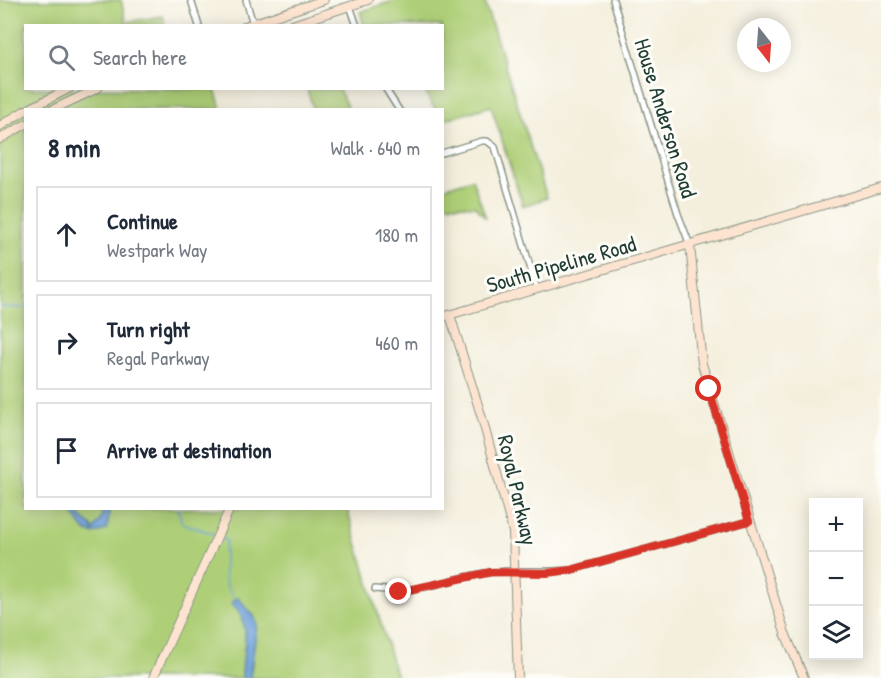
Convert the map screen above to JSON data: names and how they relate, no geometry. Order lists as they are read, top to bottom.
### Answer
{
  "streets": {
    "street": ["House Anderson Road", "South Pipeline Road", "Royal Parkway"]
  },
  "crossings": [
    ["House Anderson Road", "South Pipeline Road"],
    ["South Pipeline Road", "Royal Parkway"]
  ],
  "north": "bottom",
  "page": {
    "search": "Search here",
    "heading": ["8 min", "Walk · 640 m"],
    "list": [
      ["Continue", "Westpark Way", "180 m"],
      ["Turn right", "Regal Parkway", "460 m"],
      "Arrive at destination"
    ],
    "map_buttons": ["+", "−"]
  }
}
